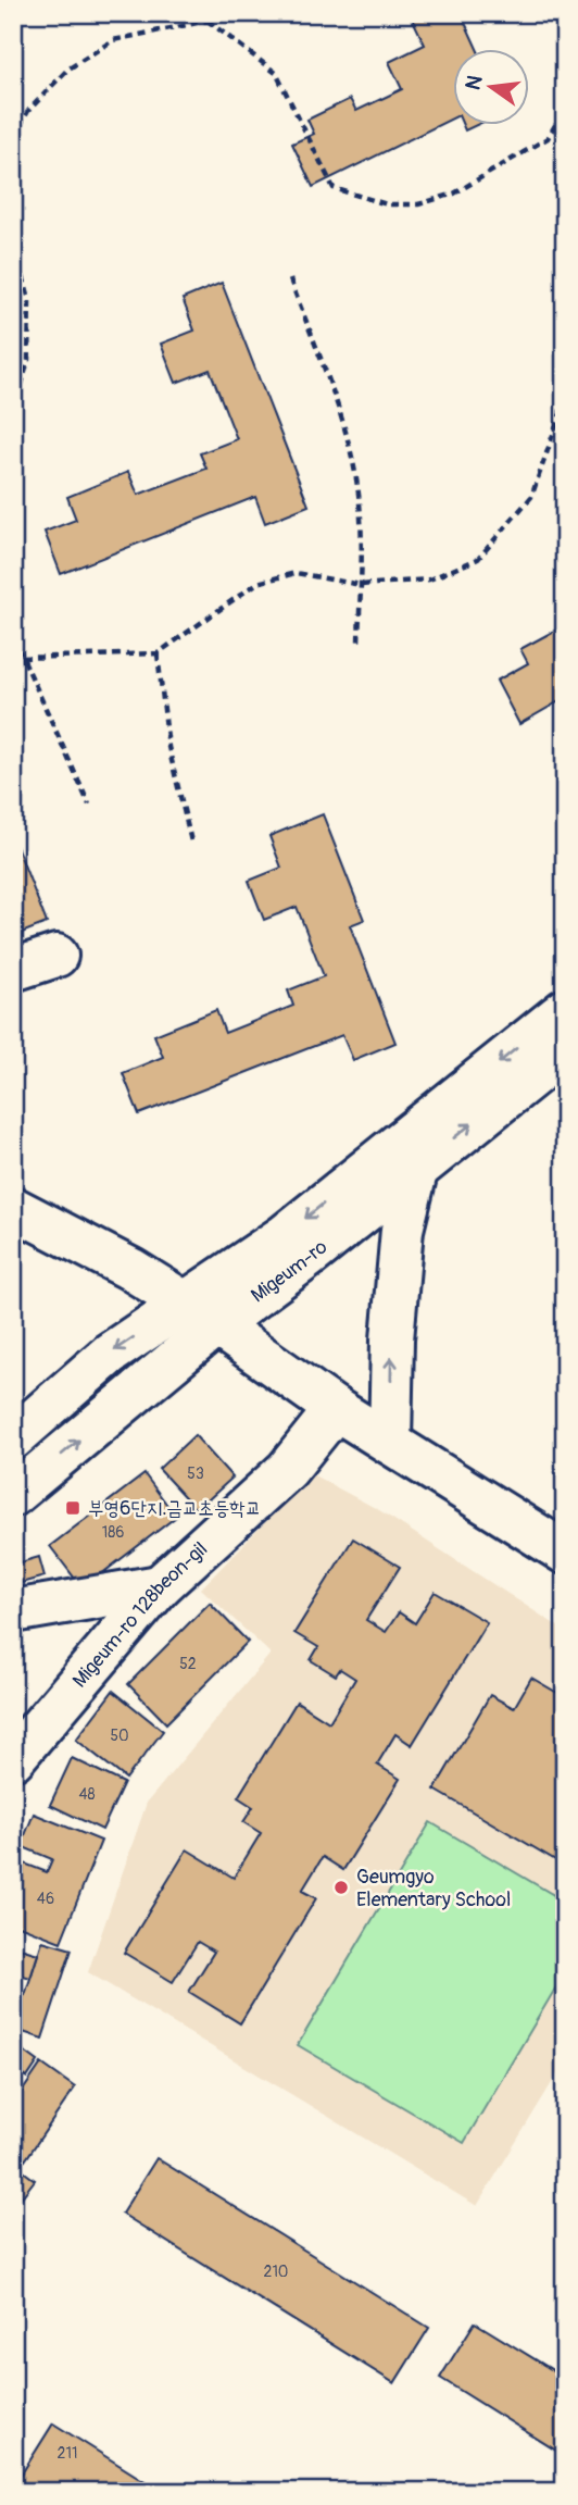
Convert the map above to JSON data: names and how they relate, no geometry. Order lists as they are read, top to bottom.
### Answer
{
  "streets": {
    "street": ["Migeum-ro", "Migeum-ro 128beon-gil"]
  },
  "places": {
    "transit": ["부영6단지.금교초등학교"],
    "other": ["Geumgyo Elementary School"]
  },
  "house_numbers": [
    "53",
    "186",
    "52",
    "50",
    "48",
    "46",
    "210",
    "211"
  ],
  "north": "left"
}
